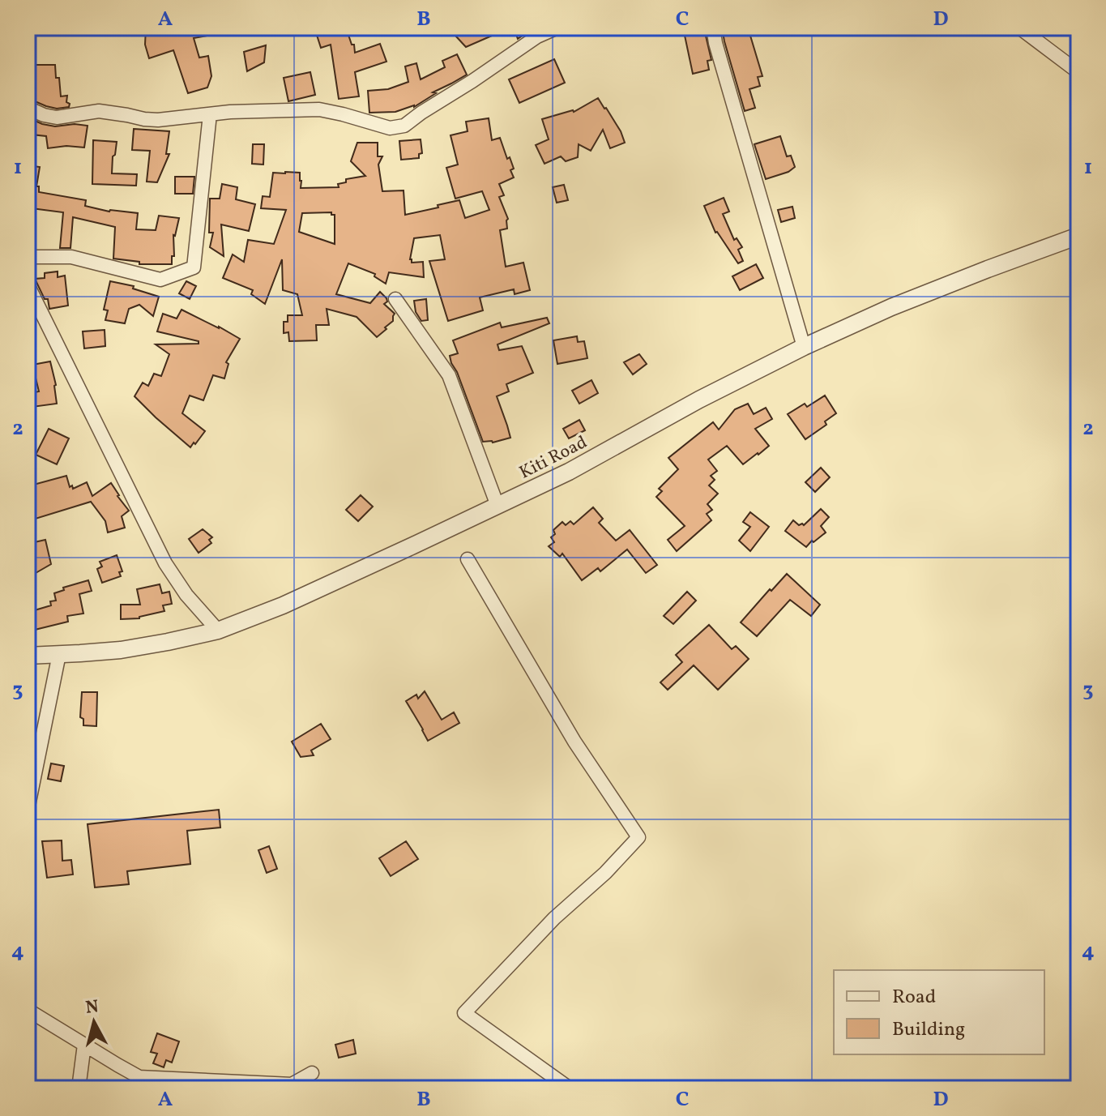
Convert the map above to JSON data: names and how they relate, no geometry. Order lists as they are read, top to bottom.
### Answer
{
  "streets": {
    "street": ["Kiti Road"]
  },
  "legend": ["Road", "Building"],
  "north": "top",
  "grid": {
    "columns": [
      "A",
      "B",
      "C",
      "D"
    ],
    "rows": [
      "1",
      "2",
      "3",
      "4"
    ]
  }
}
